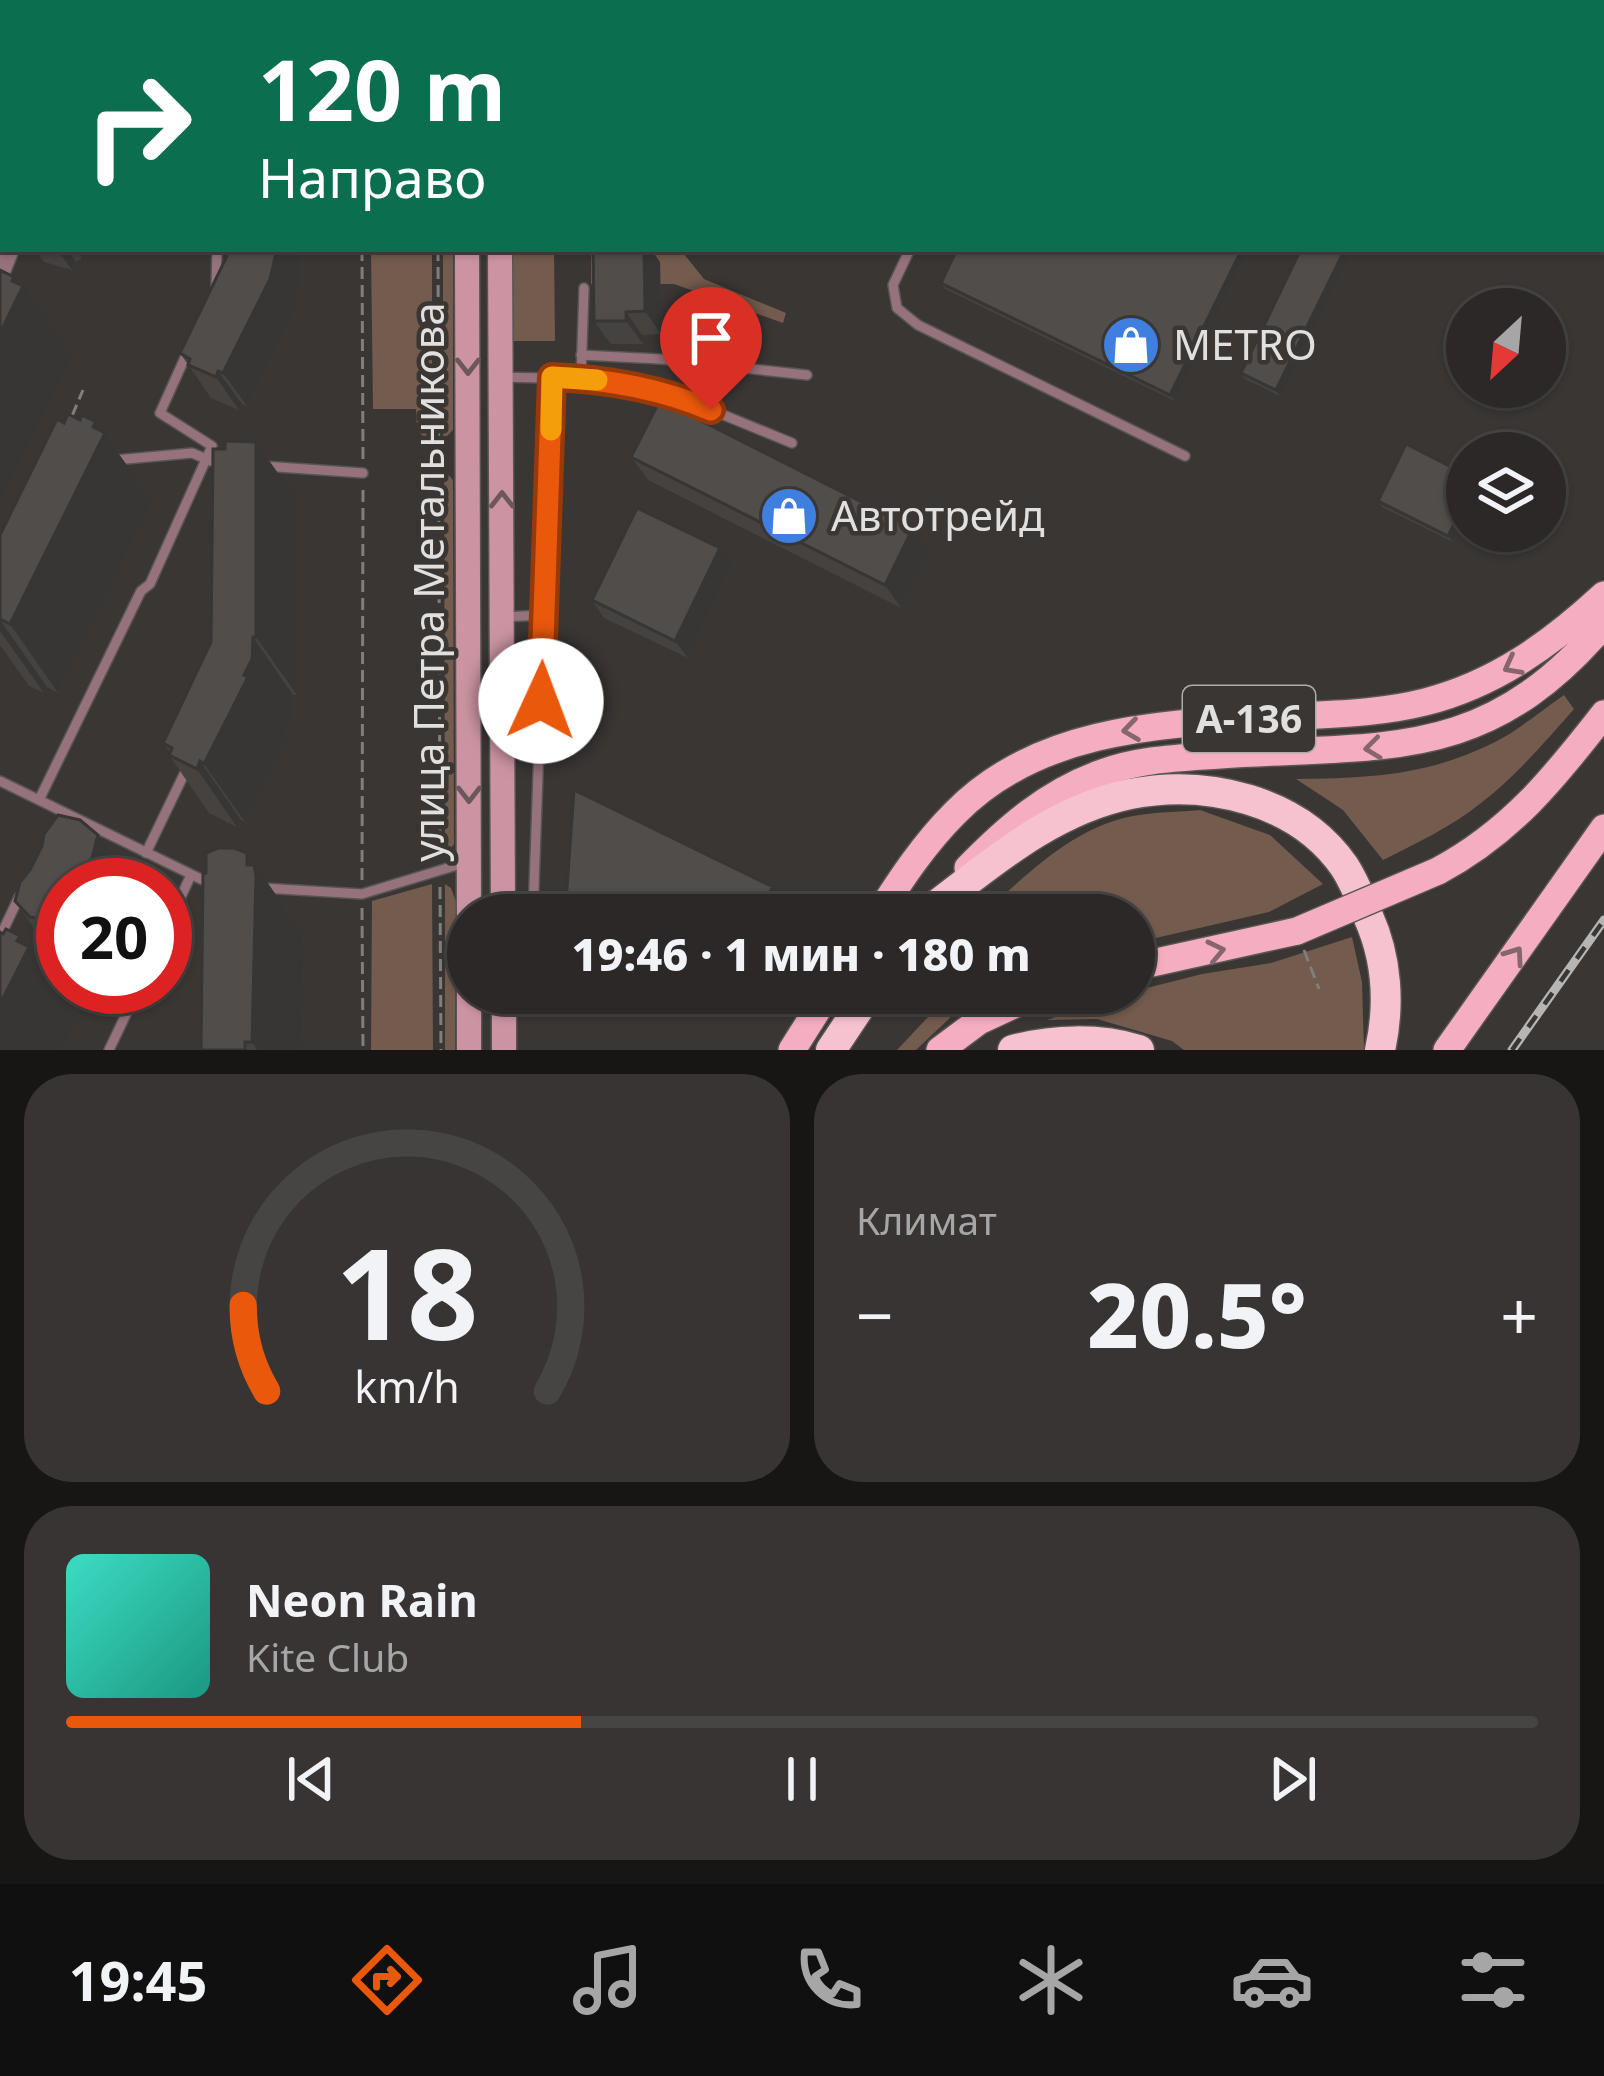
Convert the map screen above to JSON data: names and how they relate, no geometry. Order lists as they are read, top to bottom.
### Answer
{
  "streets": {
    "highway": ["А-136"],
    "main road": ["улица Петра Метальникова"]
  },
  "places": {
    "shop": ["METRO", "Автотрейд"]
  },
  "north": "bottom left",
  "page": {
    "turn": ["120 m", "Направо"],
    "limit": "20",
    "trip": "19:46 · 1 мин · 180 m",
    "tile": "Климат",
    "heat": ["−", "20.5°", "+"],
    "song": ["Neon Rain", "Kite Club"],
    "tabs": "19:45",
    "gauge": ["18", "km/h"]
  }
}
